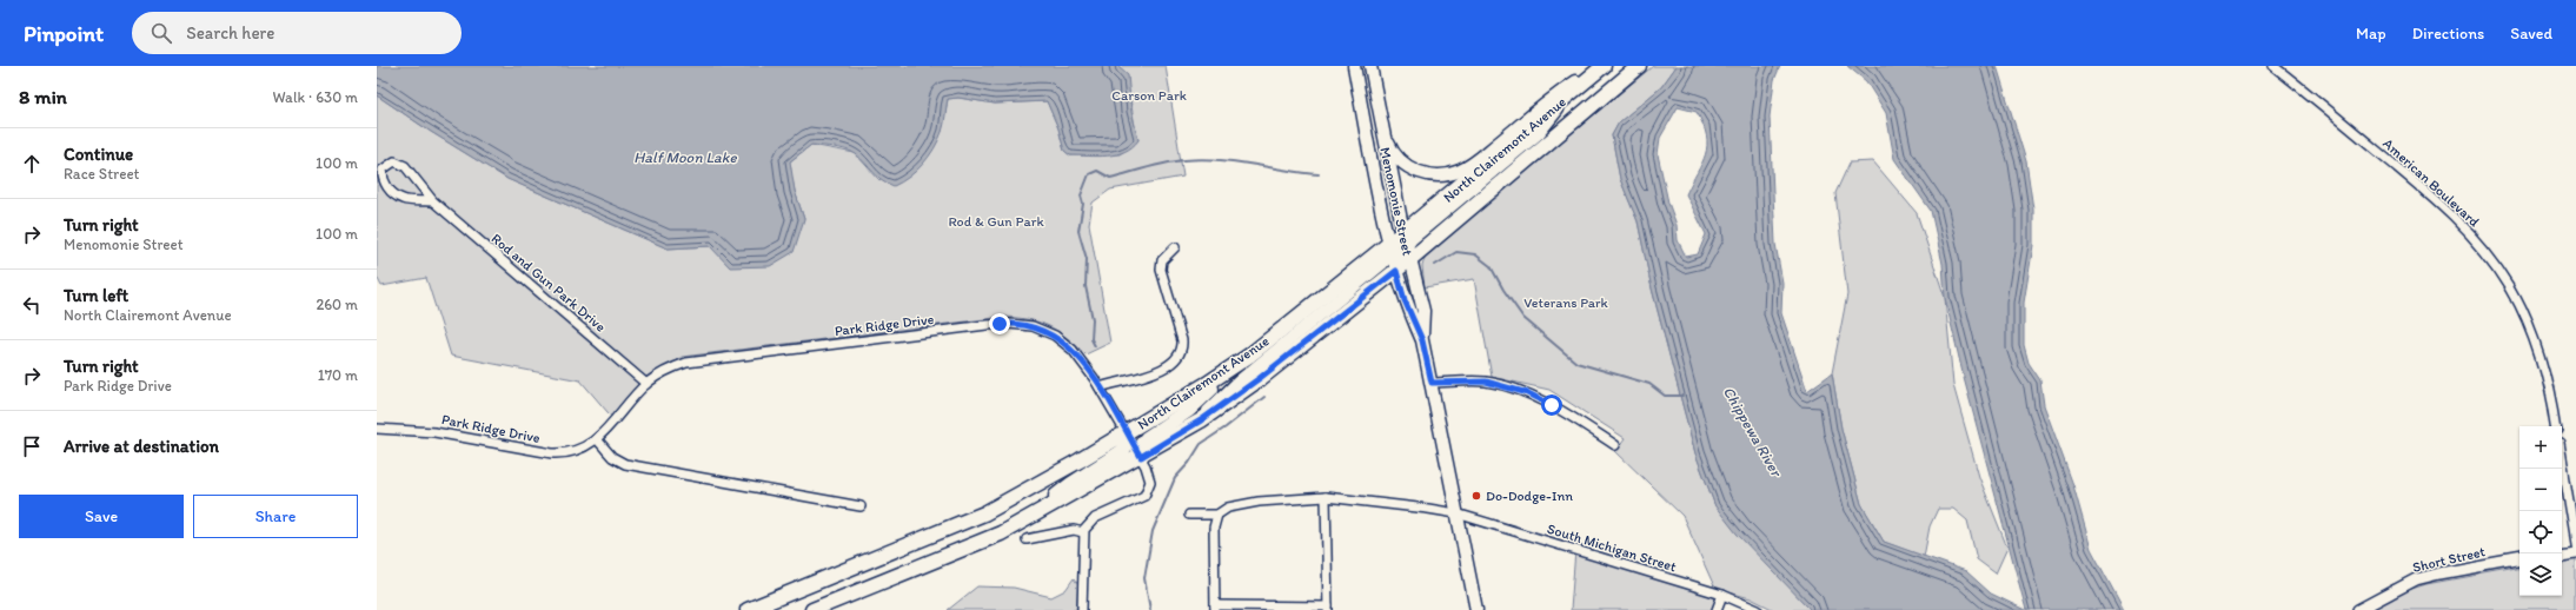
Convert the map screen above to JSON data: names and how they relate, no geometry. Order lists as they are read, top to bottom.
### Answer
{
  "streets": {
    "main road": ["North Clairemont Avenue", "Menomonie Street"],
    "street": [
      "American Boulevard",
      "Rod and Gun Park Drive",
      "Park Ridge Drive",
      "South Michigan Street",
      "Short Street"
    ]
  },
  "crossings": [
    ["North Clairemont Avenue", "Menomonie Street"],
    ["North Clairemont Avenue", "Park Ridge Drive"],
    ["Menomonie Street", "South Michigan Street"],
    ["Rod and Gun Park Drive", "Park Ridge Drive"]
  ],
  "water": ["Half Moon Lake", "Chippewa River"],
  "parks": ["Carson Park", "Rod & Gun Park", "Veterans Park"],
  "places": ["Do-Dodge-Inn"],
  "page": {
    "header": "Pinpoint",
    "search": "Search here",
    "nav": ["Map", "Directions", "Saved"],
    "heading": ["8 min", "Walk · 630 m"],
    "list": [
      ["Continue", "Race Street", "100 m"],
      ["Turn right", "Menomonie Street", "100 m"],
      ["Turn left", "North Clairemont Avenue", "260 m"],
      ["Turn right", "Park Ridge Drive", "170 m"],
      "Arrive at destination"
    ],
    "map_buttons": ["+", "−"],
    "buttons": ["Save", "Share"]
  }
}
